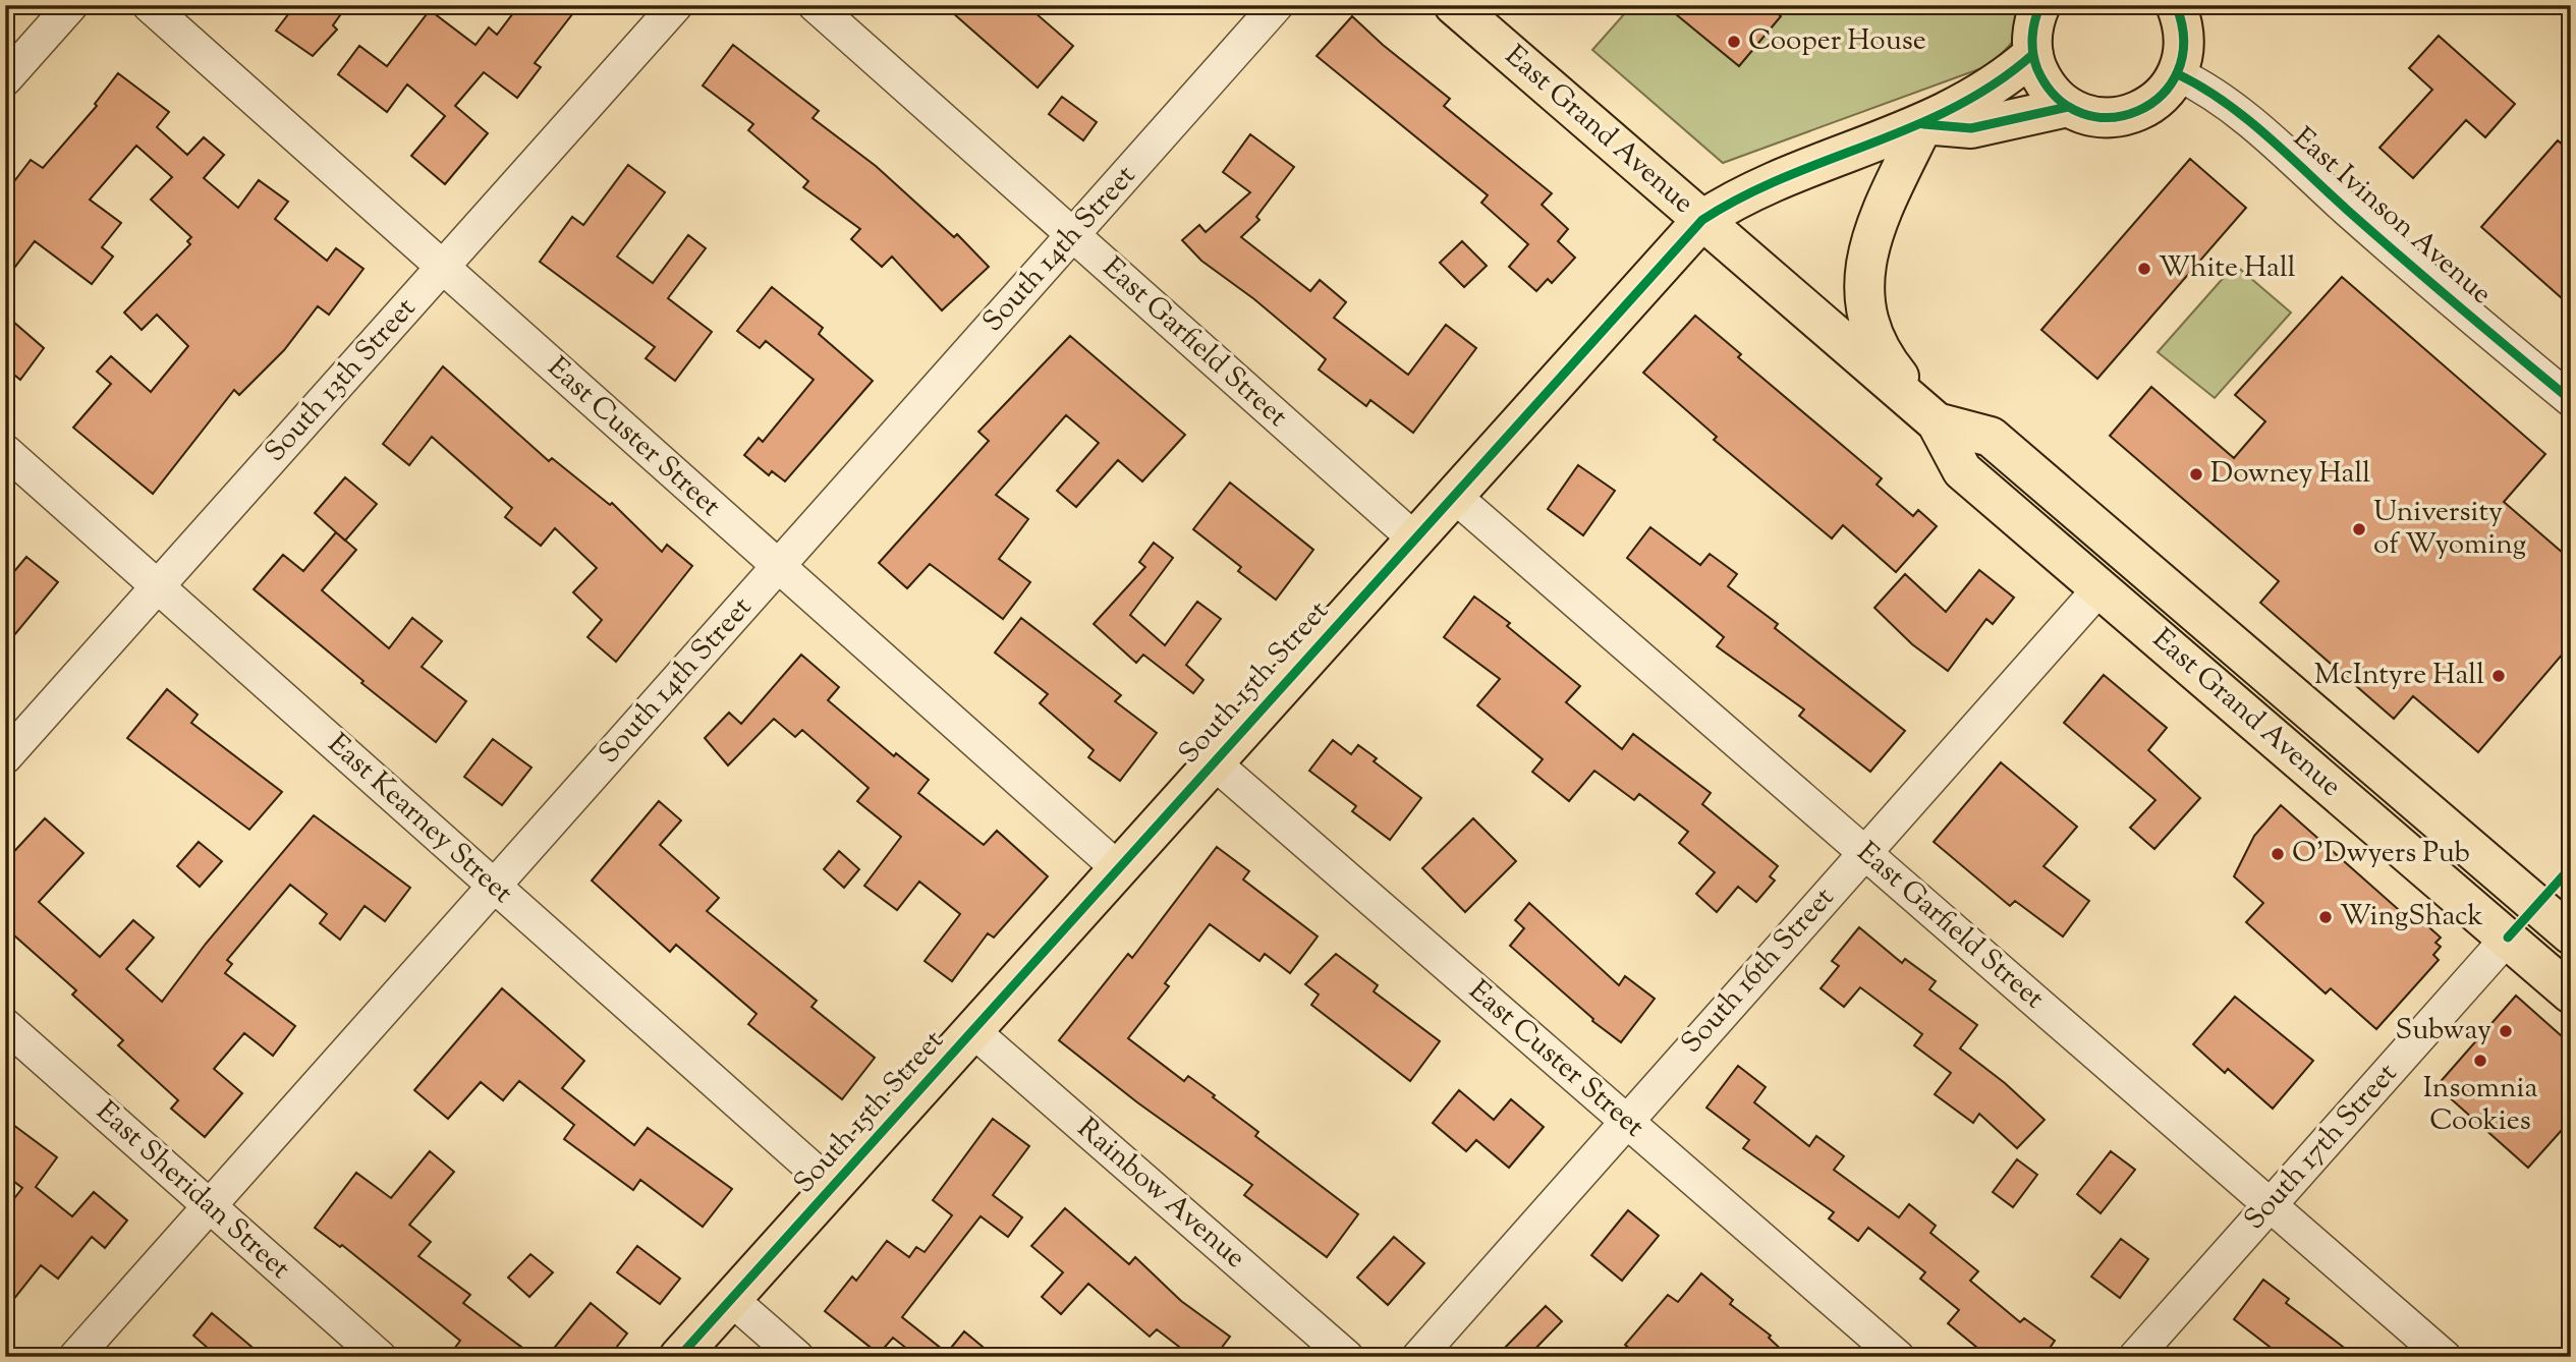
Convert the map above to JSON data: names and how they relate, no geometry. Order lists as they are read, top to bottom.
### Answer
{
  "streets": {
    "main road": ["East Grand Avenue", "South 15th Street"],
    "street": [
      "East Ivinson Avenue",
      "South 14th Street",
      "East Garfield Street",
      "South 13th Street",
      "East Custer Street",
      "East Kearney Street",
      "South 16th Street",
      "South 17th Street",
      "East Sheridan Street",
      "Rainbow Avenue"
    ]
  },
  "crossings": [
    ["East Grand Avenue", "South 15th Street"],
    ["East Grand Avenue", "South 16th Street"],
    ["East Grand Avenue", "South 17th Street"],
    ["South 14th Street", "East Garfield Street"],
    ["South 14th Street", "East Custer Street"],
    ["South 14th Street", "East Kearney Street"],
    ["South 14th Street", "East Sheridan Street"],
    ["East Garfield Street", "South 15th Street"],
    ["East Garfield Street", "South 16th Street"],
    ["East Garfield Street", "South 17th Street"],
    ["South 13th Street", "East Custer Street"],
    ["South 13th Street", "East Kearney Street"],
    ["East Custer Street", "South 15th Street"],
    ["East Custer Street", "South 16th Street"],
    ["South 15th Street", "East Kearney Street"],
    ["South 15th Street", "Rainbow Avenue"]
  ],
  "places": [
    "Cooper House",
    "White Hall",
    "Downey Hall",
    "University of Wyoming",
    "McIntyre Hall",
    "O'Dwyers Pub",
    "WingShack",
    "Subway",
    "Insomnia Cookies"
  ]
}
